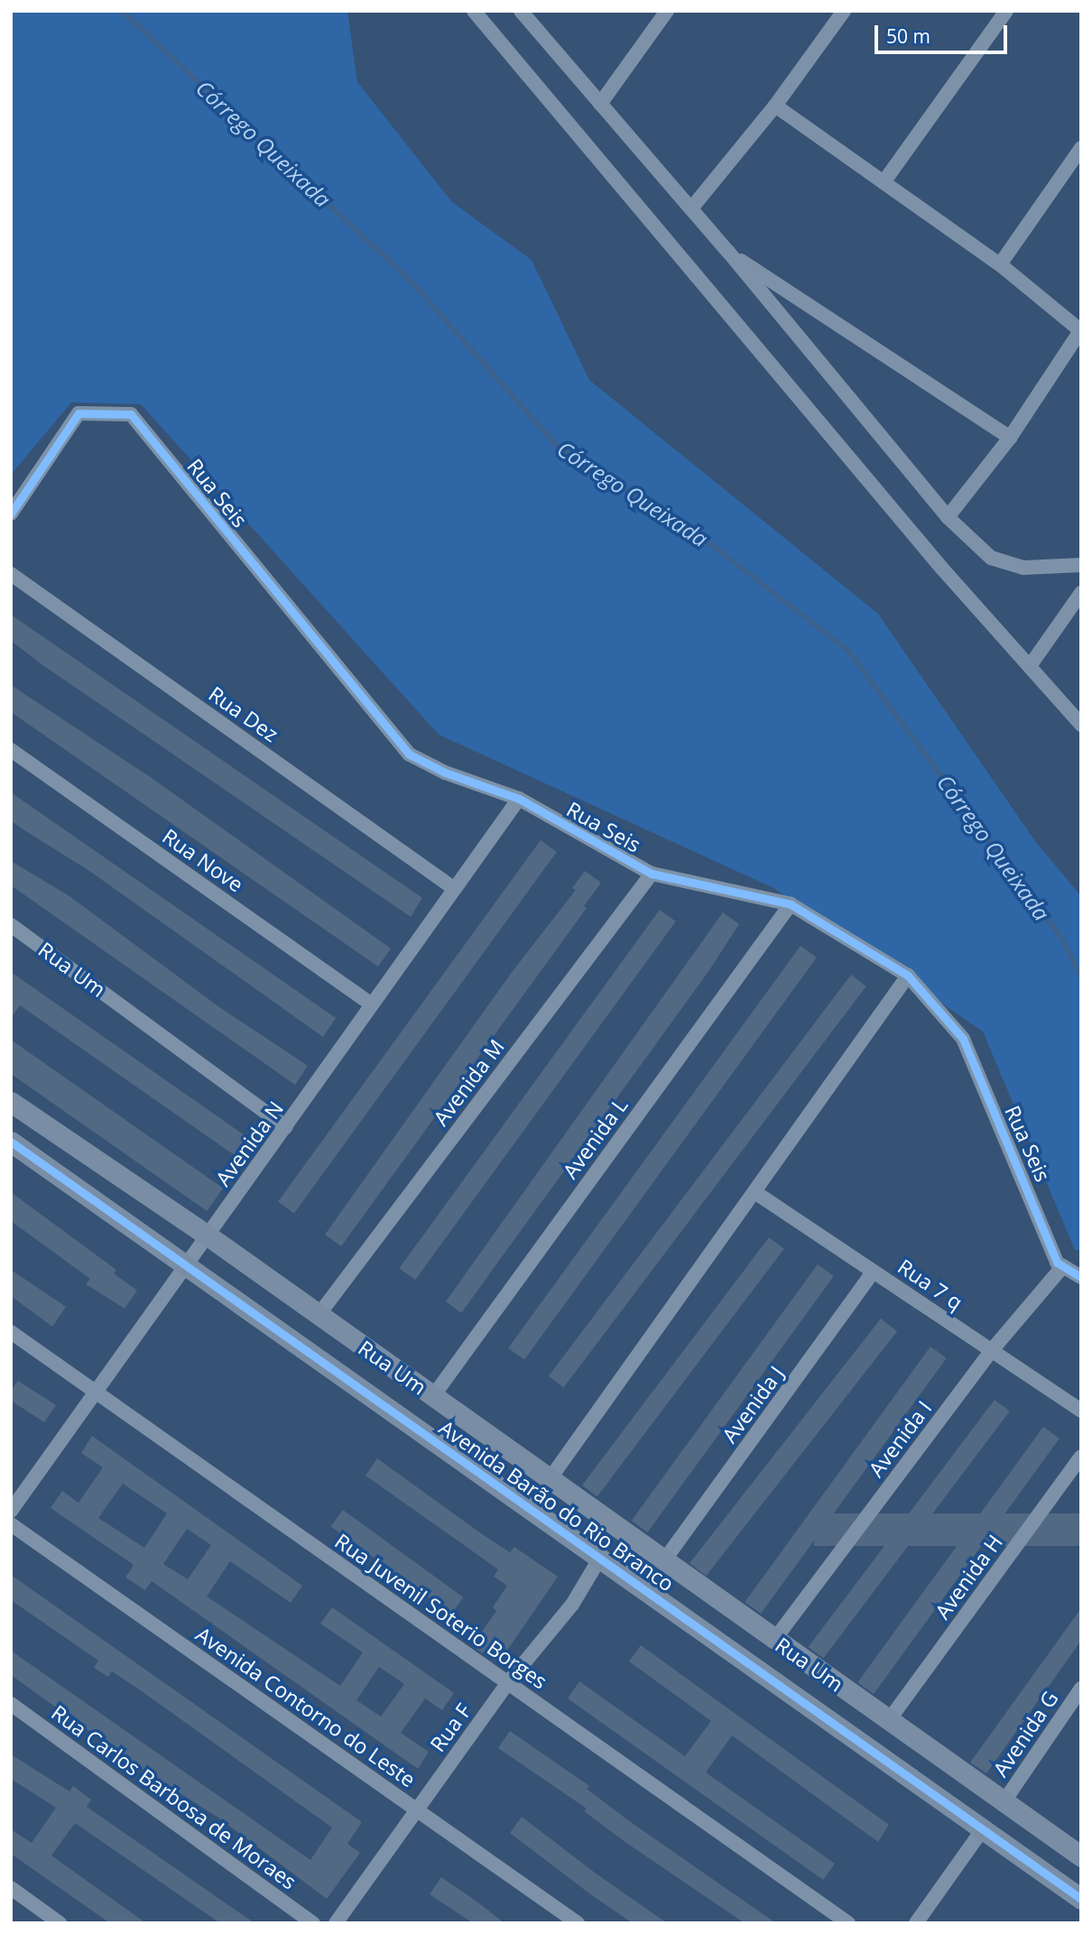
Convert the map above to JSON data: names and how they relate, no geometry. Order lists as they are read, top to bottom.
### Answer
{
  "streets": {
    "street": [
      "Rua Seis",
      "Rua Dez",
      "Rua Nove",
      "Rua Um",
      "Avenida M",
      "Avenida L",
      "Avenida N",
      "Rua 7 q",
      "Avenida J",
      "Avenida I",
      "Avenida Barão do Rio Branco",
      "Avenida H",
      "Rua Juvenil Soterio Borges",
      "Avenida Contorno do Leste",
      "Rua F",
      "Avenida G",
      "Rua Carlos Barbosa de Moraes"
    ]
  },
  "crossings": [
    ["Rua Seis", "Avenida M"],
    ["Rua Seis", "Avenida L"],
    ["Rua Seis", "Avenida N"],
    ["Rua Seis", "Avenida I"],
    ["Rua Dez", "Avenida N"],
    ["Rua Nove", "Avenida N"],
    ["Rua Um", "Avenida M"],
    ["Rua Um", "Avenida L"],
    ["Rua Um", "Avenida N"],
    ["Rua Um", "Avenida J"],
    ["Rua Um", "Avenida I"],
    ["Rua Um", "Avenida H"],
    ["Rua Um", "Avenida G"],
    ["Avenida N", "Avenida Barão do Rio Branco"],
    ["Avenida N", "Rua Juvenil Soterio Borges"],
    ["Rua 7 q", "Avenida J"],
    ["Rua 7 q", "Avenida I"],
    ["Avenida Barão do Rio Branco", "Rua F"],
    ["Rua Juvenil Soterio Borges", "Rua F"],
    ["Avenida Contorno do Leste", "Rua F"]
  ],
  "water": ["Córrego Queixada"],
  "scale_bar": "50 m"
}
